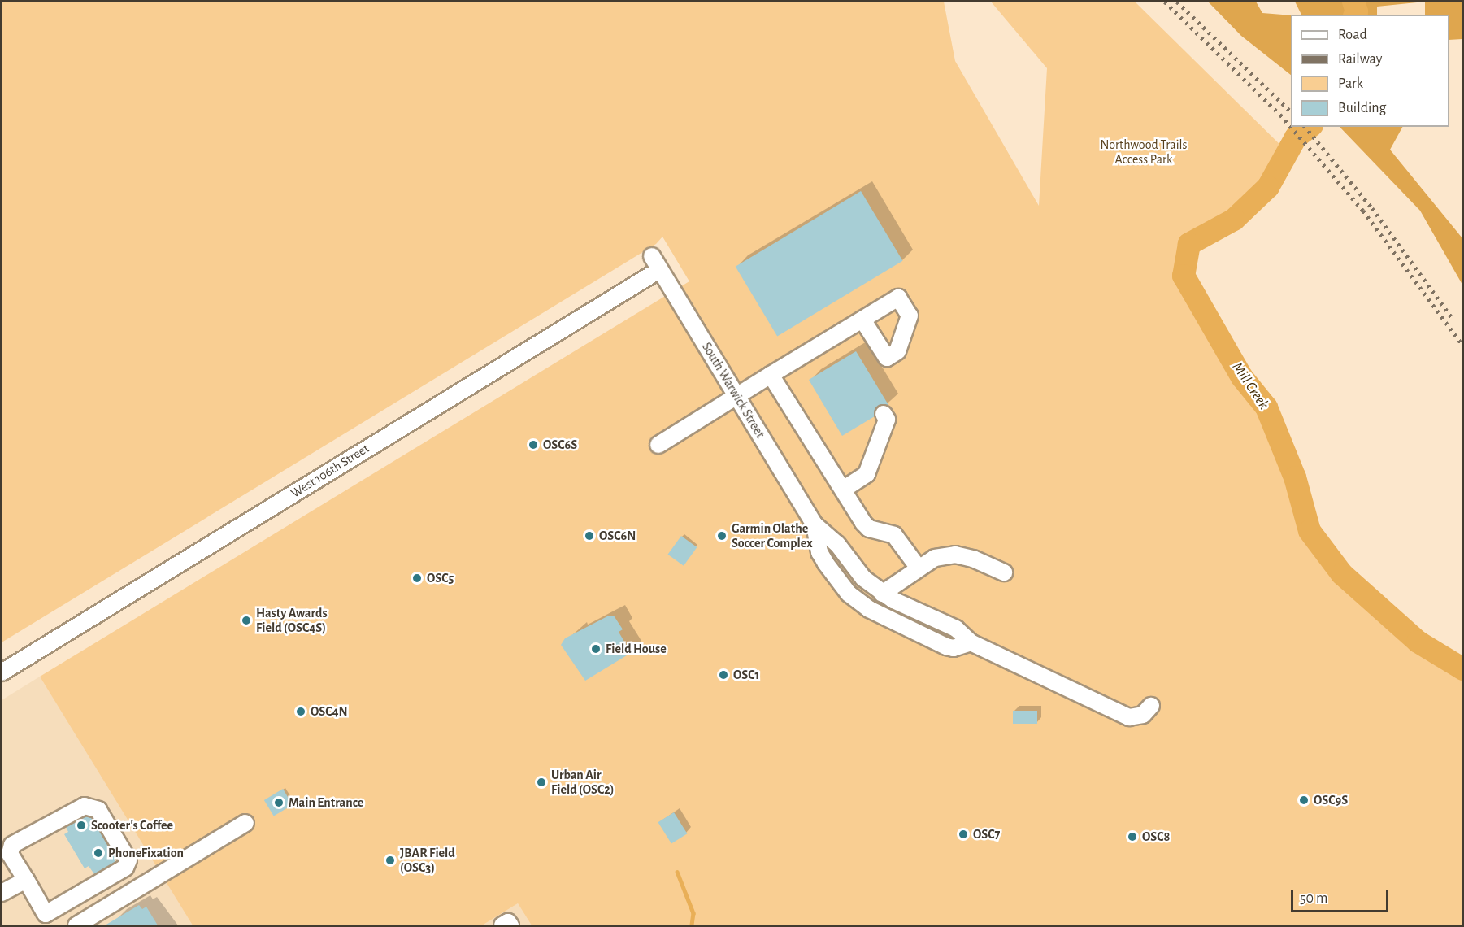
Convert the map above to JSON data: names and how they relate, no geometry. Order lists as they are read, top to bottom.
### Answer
{
  "streets": {
    "street": ["South Warwick Street", "West 106th Street"]
  },
  "crossings": [
    ["South Warwick Street", "West 106th Street"]
  ],
  "water": ["Mill Creek"],
  "parks": ["Northwood Trails Access Park"],
  "places": [
    "OSC6S",
    "OSC6N",
    "Garmin Olathe Soccer Complex",
    "OSC5",
    "Hasty Awards Field (OSC4S)",
    "Field House",
    "OSC1",
    "OSC4N",
    "Urban Air Field (OSC2)",
    "OSC9S",
    "Main Entrance",
    "Scooter's Coffee",
    "OSC7",
    "OSC8",
    "PhoneFixation",
    "JBAR Field (OSC3)"
  ],
  "legend": [
    "Road",
    "Railway",
    "Park",
    "Building"
  ],
  "scale_bar": "50 m"
}
